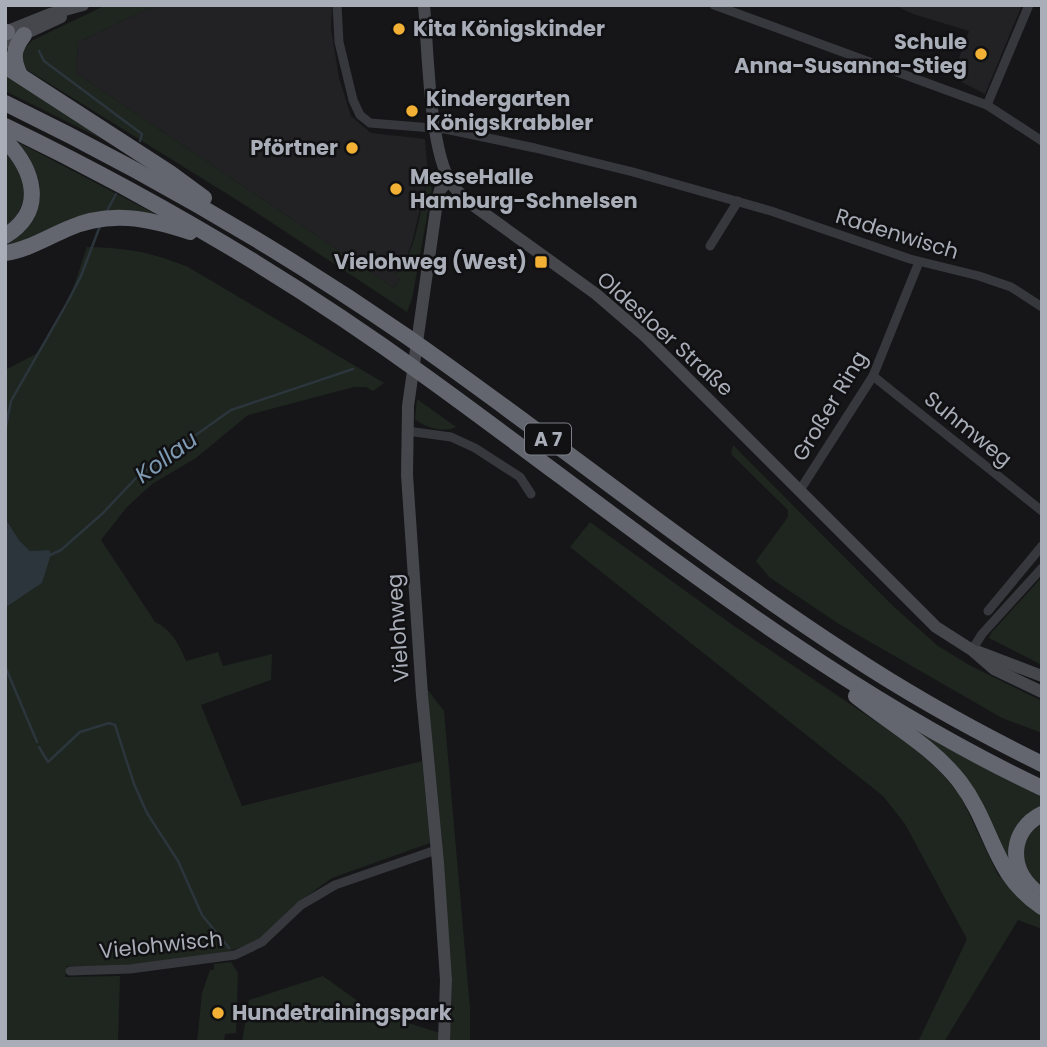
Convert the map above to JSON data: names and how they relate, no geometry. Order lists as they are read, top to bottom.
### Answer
{
  "streets": {
    "highway": ["A 7"],
    "main road": ["Oldesloer Straße", "Vielohweg"],
    "street": [
      "Radenwisch",
      "Großer Ring",
      "Suhmweg",
      "Vielohwisch"
    ]
  },
  "crossings": [
    ["Radenwisch", "Großer Ring"],
    ["Oldesloer Straße", "Großer Ring"],
    ["Oldesloer Straße", "Vielohweg"],
    ["Großer Ring", "Suhmweg"],
    ["Vielohweg", "Vielohwisch"]
  ],
  "water": ["Kollau"],
  "places": {
    "other": [
      "Kita Königskinder",
      "Schule Anna-Susanna-Stieg",
      "Kindergarten Königskrabbler",
      "Pförtner",
      "MesseHalle Hamburg-Schnelsen",
      "Hundetrainingspark"
    ],
    "transit": ["Vielohweg (West)"]
  }
}
